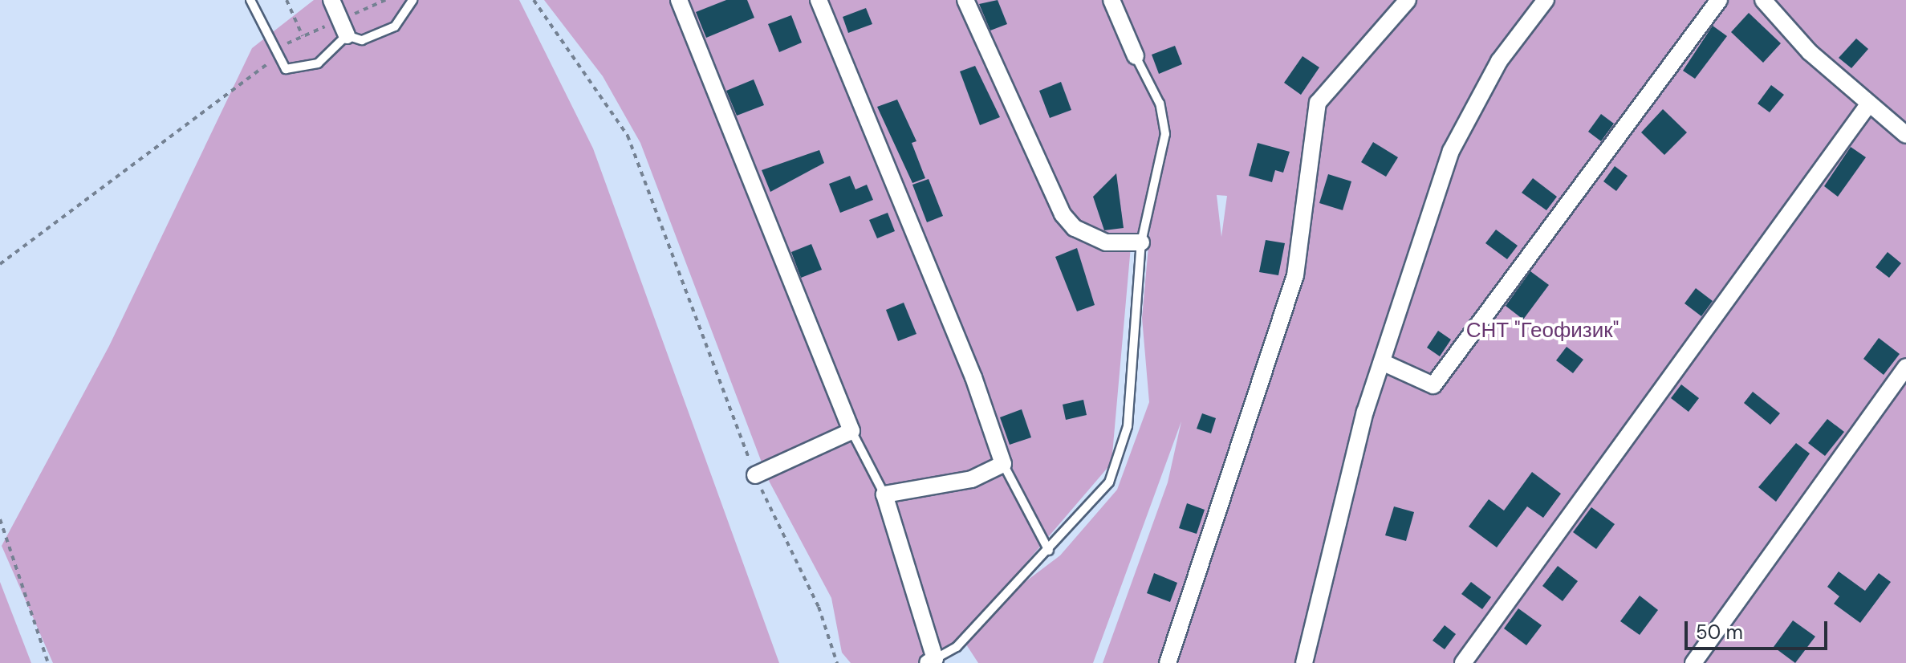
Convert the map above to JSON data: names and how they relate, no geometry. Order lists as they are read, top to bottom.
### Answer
{
  "parks": ["СНТ \"Геофизик\""],
  "scale_bar": "50 m"
}
